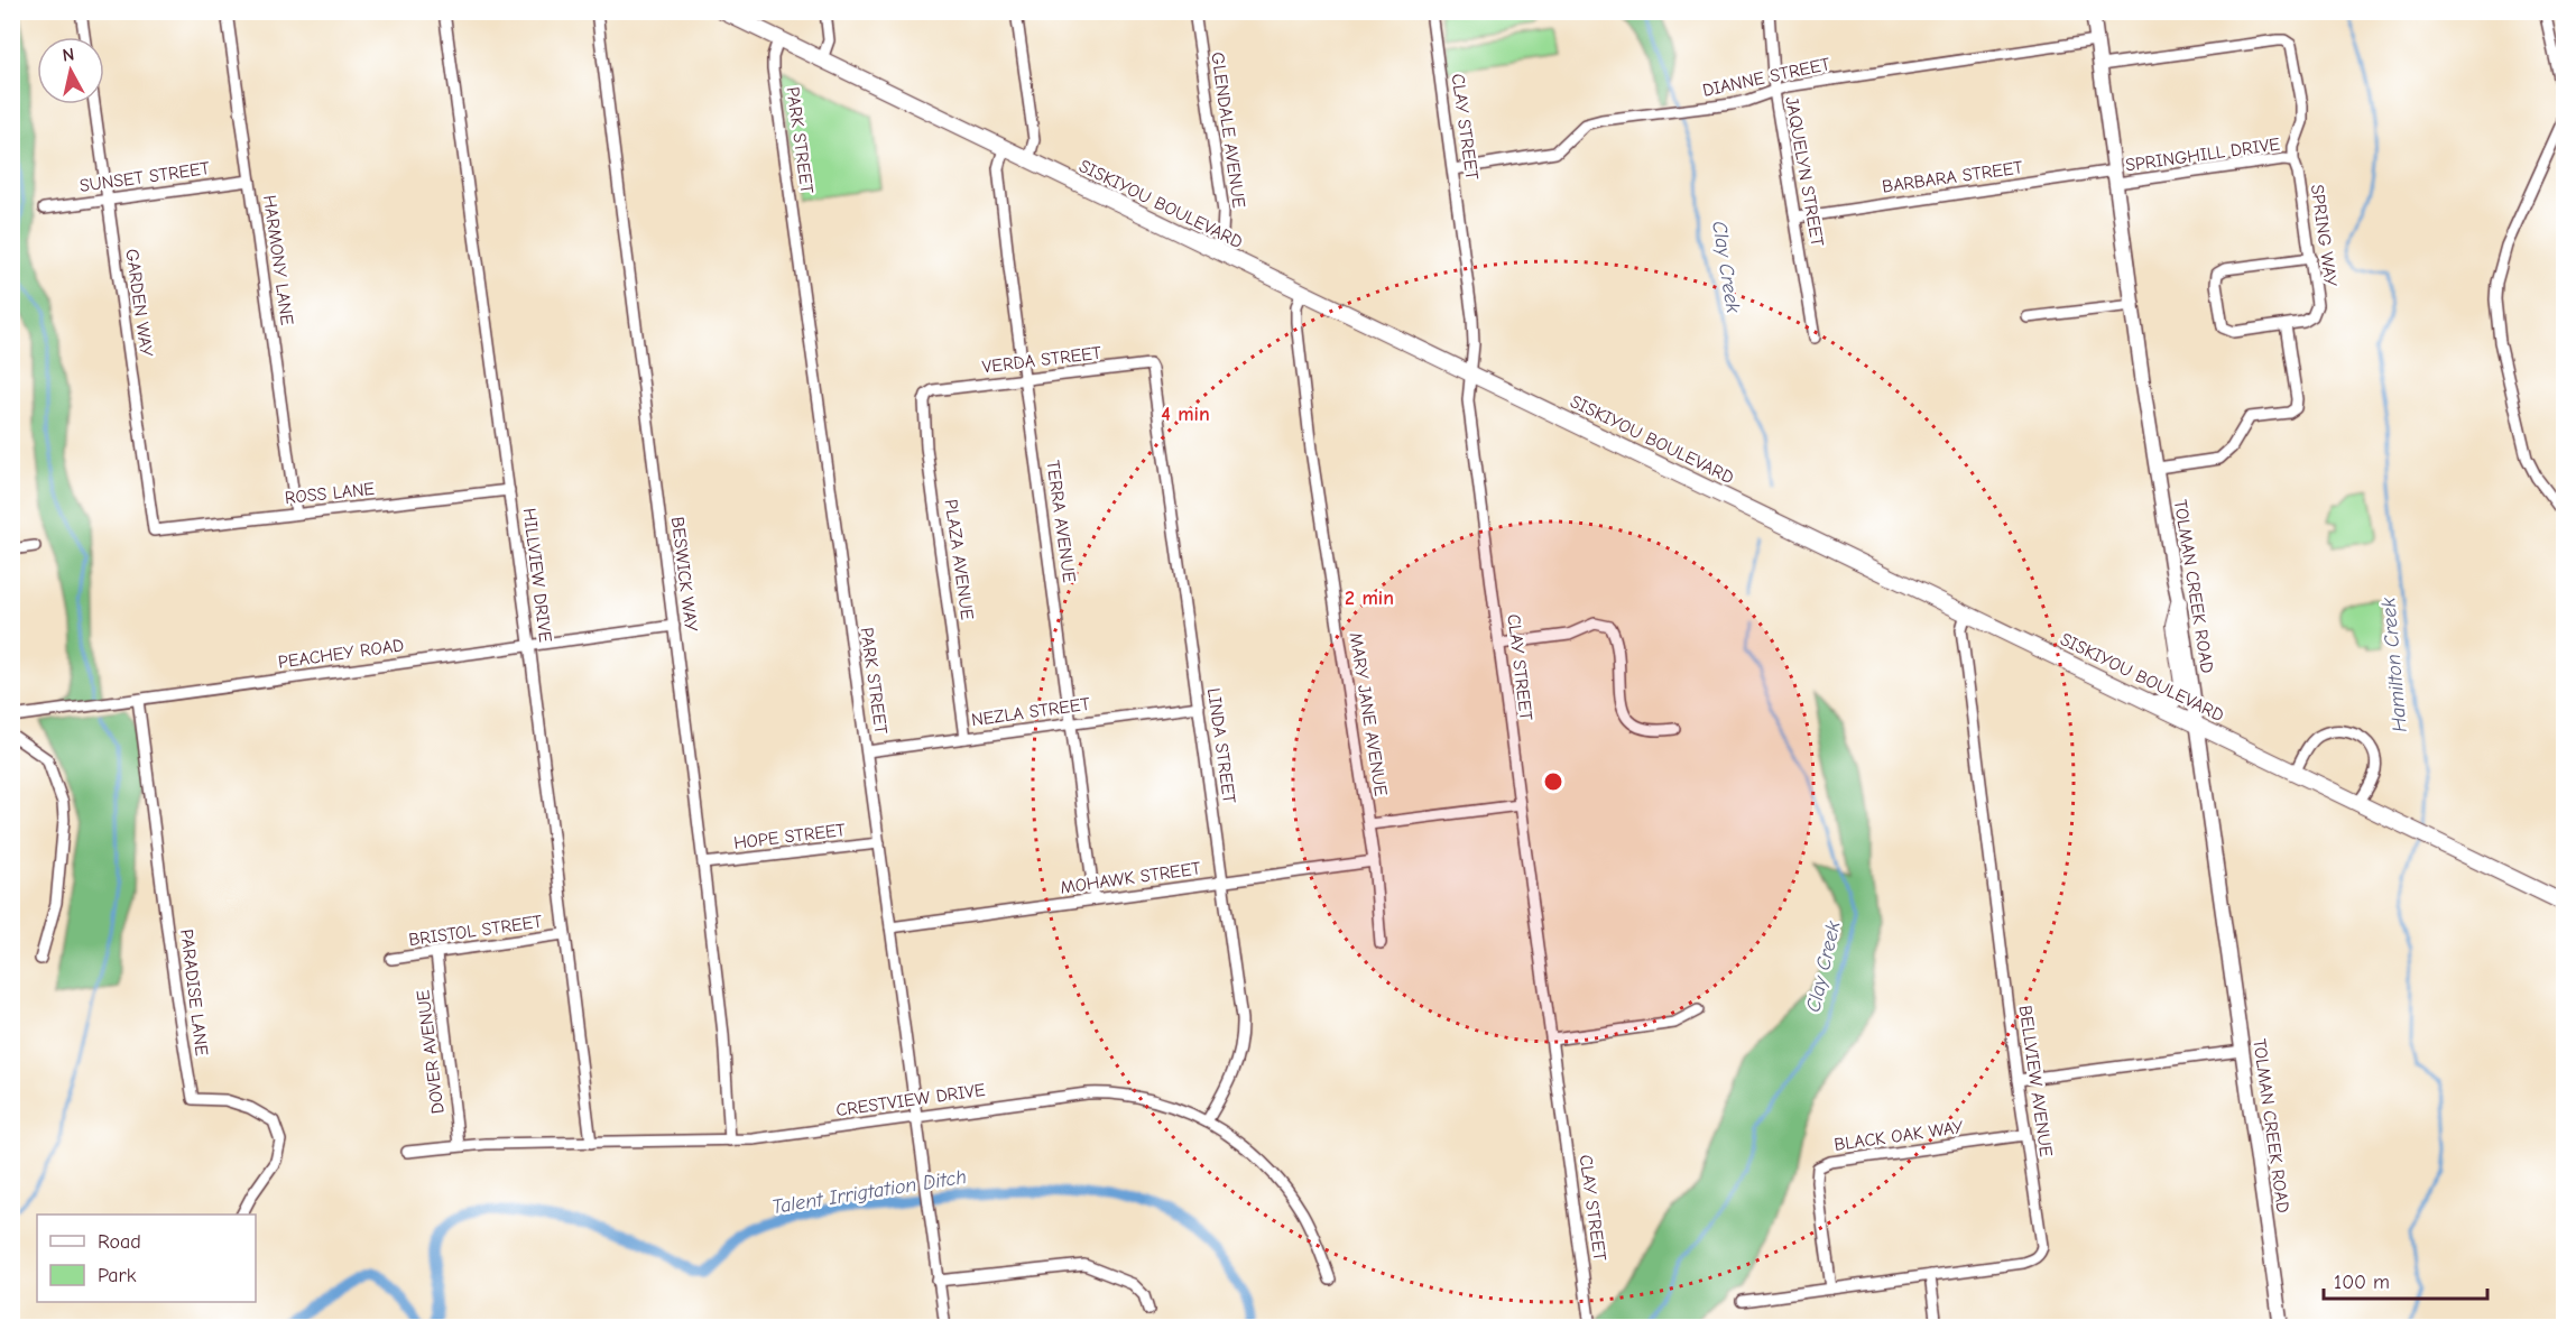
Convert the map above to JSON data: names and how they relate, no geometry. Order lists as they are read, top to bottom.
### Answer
{
  "streets": {
    "main road": ["SISKIYOU BOULEVARD"],
    "street": [
      "DIANNE STREET",
      "CLAY STREET",
      "GLENDALE AVENUE",
      "PARK STREET",
      "SPRINGHILL DRIVE",
      "JAQUELYN STREET",
      "SUNSET STREET",
      "BARBARA STREET",
      "SPRING WAY",
      "HARMONY LANE",
      "GARDEN WAY",
      "VERDA STREET",
      "ROSS LANE",
      "TERRA AVENUE",
      "PLAZA AVENUE",
      "BESWICK WAY",
      "HILLVIEW DRIVE",
      "TOLMAN CREEK ROAD",
      "PEACHEY ROAD",
      "NEZLA STREET",
      "MARY JANE AVENUE",
      "LINDA STREET",
      "HOPE STREET",
      "MOHAWK STREET",
      "BRISTOL STREET",
      "PARADISE LANE",
      "DOVER AVENUE",
      "BELLVIEW AVENUE",
      "CRESTVIEW DRIVE",
      "BLACK OAK WAY"
    ]
  },
  "crossings": [
    ["DIANNE STREET", "CLAY STREET"],
    ["DIANNE STREET", "JAQUELYN STREET"],
    ["DIANNE STREET", "TOLMAN CREEK ROAD"],
    ["CLAY STREET", "SISKIYOU BOULEVARD"],
    ["GLENDALE AVENUE", "SISKIYOU BOULEVARD"],
    ["PARK STREET", "SISKIYOU BOULEVARD"],
    ["PARK STREET", "NEZLA STREET"],
    ["PARK STREET", "HOPE STREET"],
    ["PARK STREET", "MOHAWK STREET"],
    ["PARK STREET", "CRESTVIEW DRIVE"],
    ["SPRINGHILL DRIVE", "BARBARA STREET"],
    ["SPRINGHILL DRIVE", "SPRING WAY"],
    ["SPRINGHILL DRIVE", "TOLMAN CREEK ROAD"],
    ["JAQUELYN STREET", "BARBARA STREET"],
    ["SUNSET STREET", "HARMONY LANE"],
    ["SUNSET STREET", "GARDEN WAY"],
    ["BARBARA STREET", "TOLMAN CREEK ROAD"],
    ["SISKIYOU BOULEVARD", "TERRA AVENUE"],
    ["SISKIYOU BOULEVARD", "TOLMAN CREEK ROAD"],
    ["SISKIYOU BOULEVARD", "MARY JANE AVENUE"],
    ["SISKIYOU BOULEVARD", "BELLVIEW AVENUE"],
    ["HARMONY LANE", "ROSS LANE"],
    ["GARDEN WAY", "ROSS LANE"],
    ["VERDA STREET", "TERRA AVENUE"],
    ["VERDA STREET", "PLAZA AVENUE"],
    ["VERDA STREET", "LINDA STREET"],
    ["ROSS LANE", "HILLVIEW DRIVE"],
    ["TERRA AVENUE", "NEZLA STREET"],
    ["TERRA AVENUE", "MOHAWK STREET"],
    ["PLAZA AVENUE", "NEZLA STREET"],
    ["BESWICK WAY", "PEACHEY ROAD"],
    ["BESWICK WAY", "HOPE STREET"],
    ["BESWICK WAY", "CRESTVIEW DRIVE"],
    ["HILLVIEW DRIVE", "PEACHEY ROAD"],
    ["HILLVIEW DRIVE", "BRISTOL STREET"],
    ["HILLVIEW DRIVE", "CRESTVIEW DRIVE"],
    ["PEACHEY ROAD", "PARADISE LANE"],
    ["NEZLA STREET", "LINDA STREET"],
    ["MARY JANE AVENUE", "MOHAWK STREET"],
    ["LINDA STREET", "MOHAWK STREET"],
    ["LINDA STREET", "CRESTVIEW DRIVE"],
    ["BRISTOL STREET", "DOVER AVENUE"],
    ["DOVER AVENUE", "CRESTVIEW DRIVE"],
    ["BELLVIEW AVENUE", "BLACK OAK WAY"]
  ],
  "water": ["Clay Creek", "Hamilton Creek", "Talent Irrigtation Ditch"],
  "legend": ["Road", "Park"],
  "scale_bar": "100 m",
  "north": "top",
  "rings": ["4 min", "2 min"]
}
